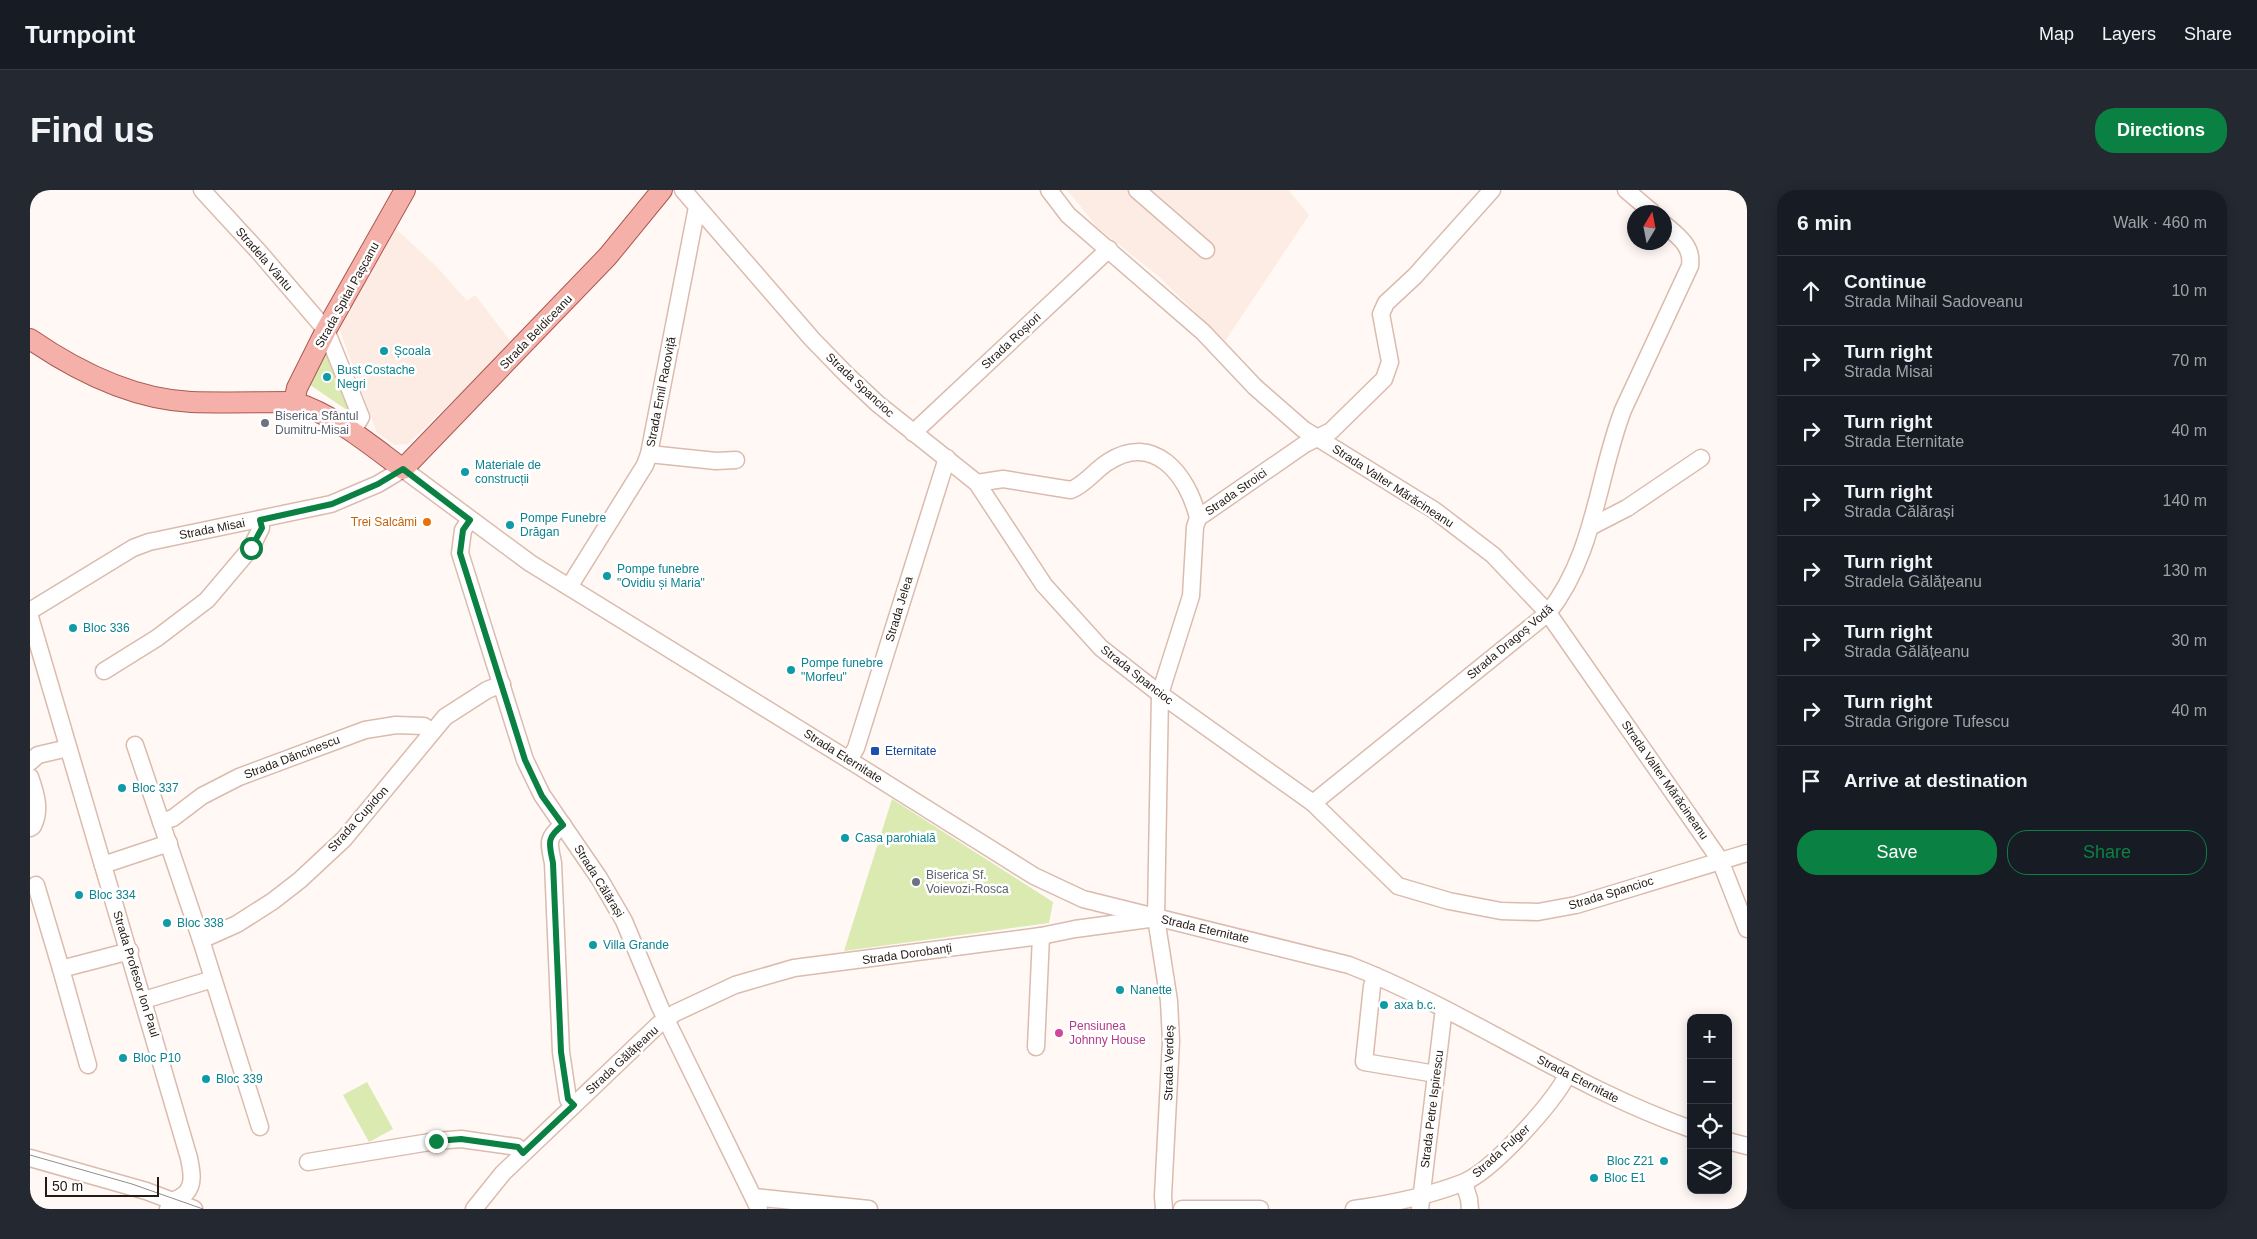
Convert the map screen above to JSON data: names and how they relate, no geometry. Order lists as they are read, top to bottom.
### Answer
{
  "streets": {
    "main road": ["Strada Spital Pașcanu", "Strada Beldiceanu", "Strada Eternitate"],
    "street": [
      "Stradela Vântu",
      "Strada Roșiori",
      "Strada Spancioc",
      "Strada Emil Racoviță",
      "Strada Valter Mărăcineanu",
      "Strada Stroici",
      "Strada Misai",
      "Strada Jelea",
      "Strada Dragoș Vodă",
      "Strada Dăncinescu",
      "Strada Cupidon",
      "Strada Călărași",
      "Strada Dorobanți",
      "Strada Profesor Ion Paul",
      "Strada Gălățeanu",
      "Strada Verdeș",
      "Strada Petre Ispirescu",
      "Strada Fulger"
    ]
  },
  "crossings": [
    ["Stradela Vântu", "Strada Spital Pașcanu"],
    ["Stradela Vântu", "Strada Eternitate"],
    ["Strada Spital Pașcanu", "Strada Eternitate"],
    ["Strada Beldiceanu", "Strada Misai"],
    ["Strada Beldiceanu", "Strada Eternitate"],
    ["Strada Roșiori", "Strada Spancioc"],
    ["Strada Roșiori", "Strada Valter Mărăcineanu"],
    ["Strada Spancioc", "Strada Emil Racoviță"],
    ["Strada Spancioc", "Strada Valter Mărăcineanu"],
    ["Strada Spancioc", "Strada Stroici"],
    ["Strada Spancioc", "Strada Jelea"],
    ["Strada Spancioc", "Strada Dragoș Vodă"],
    ["Strada Emil Racoviță", "Strada Eternitate"],
    ["Strada Valter Mărăcineanu", "Strada Stroici"],
    ["Strada Valter Mărăcineanu", "Strada Dragoș Vodă"],
    ["Strada Stroici", "Strada Eternitate"],
    ["Strada Stroici", "Strada Dorobanți"],
    ["Strada Stroici", "Strada Verdeș"],
    ["Strada Misai", "Strada Eternitate"],
    ["Strada Jelea", "Strada Eternitate"],
    ["Strada Eternitate", "Strada Călărași"],
    ["Strada Eternitate", "Strada Dorobanți"],
    ["Strada Eternitate", "Strada Verdeș"],
    ["Strada Eternitate", "Strada Petre Ispirescu"],
    ["Strada Eternitate", "Strada Fulger"],
    ["Strada Dăncinescu", "Strada Cupidon"],
    ["Strada Cupidon", "Strada Călărași"],
    ["Strada Călărași", "Strada Dorobanți"],
    ["Strada Călărași", "Strada Gălățeanu"],
    ["Strada Dorobanți", "Strada Gălățeanu"],
    ["Strada Dorobanți", "Strada Verdeș"],
    ["Strada Petre Ispirescu", "Strada Fulger"]
  ],
  "places": {
    "other": [
      "Școala",
      "Bust Costache Negri",
      "Biserica Sfântul Dumitru-Misai",
      "Materiale de construcții",
      "Trei Salcâmi",
      "Pompe Funebre Drăgan",
      "Pompe funebre \"Ovidiu și Maria\"",
      "Bloc 336",
      "Pompe funebre \"Morfeu\"",
      "Bloc 337",
      "Casa parohială",
      "Biserica Sf. Voievozi-Rosca",
      "Bloc 334",
      "Bloc 338",
      "Villa Grande",
      "Nanette",
      "axa b.c.",
      "Pensiunea Johnny House",
      "Bloc P10",
      "Bloc 339",
      "Bloc Z21",
      "Bloc E1"
    ],
    "transit": ["Eternitate"]
  },
  "scale_bar": "50 m",
  "north": "top",
  "page": {
    "header": "Turnpoint",
    "nav": ["Map", "Layers", "Share"],
    "buttons": [
      "Directions",
      ["Save", "Share"]
    ],
    "title": "Find us",
    "heading": ["6 min", "Walk · 460 m"],
    "list": [
      ["Continue", "Strada Mihail Sadoveanu", "10 m"],
      ["Turn right", "Strada Misai", "70 m"],
      ["Turn right", "Strada Eternitate", "40 m"],
      ["Turn right", "Strada Călărași", "140 m"],
      ["Turn right", "Stradela Gălățeanu", "130 m"],
      ["Turn right", "Strada Gălățeanu", "30 m"],
      ["Turn right", "Strada Grigore Tufescu", "40 m"],
      "Arrive at destination"
    ],
    "map_buttons": ["+", "−"],
    "scale": "50 m"
  }
}
